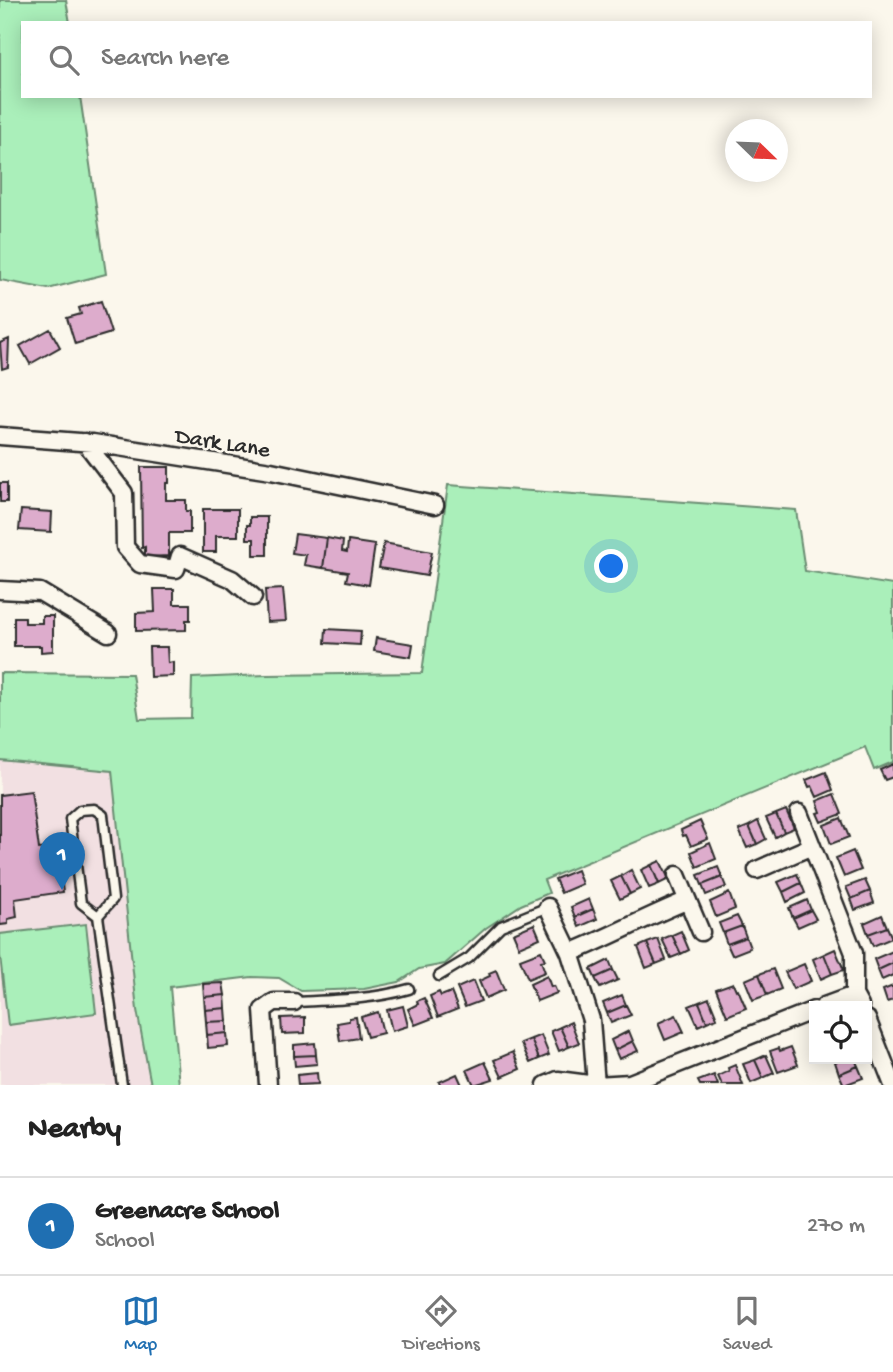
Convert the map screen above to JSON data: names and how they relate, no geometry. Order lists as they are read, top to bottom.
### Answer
{
  "streets": {
    "street": ["Dark Lane"]
  },
  "north": "bottom right",
  "page": {
    "search": "Search here",
    "pins": "1",
    "heading": "Nearby",
    "list": [
      {
        "mark": "1",
        "name": "Greenacre School",
        "note": "School",
        "value": "270 m"
      }
    ],
    "nav": ["Map", "Directions", "Saved"]
  }
}
